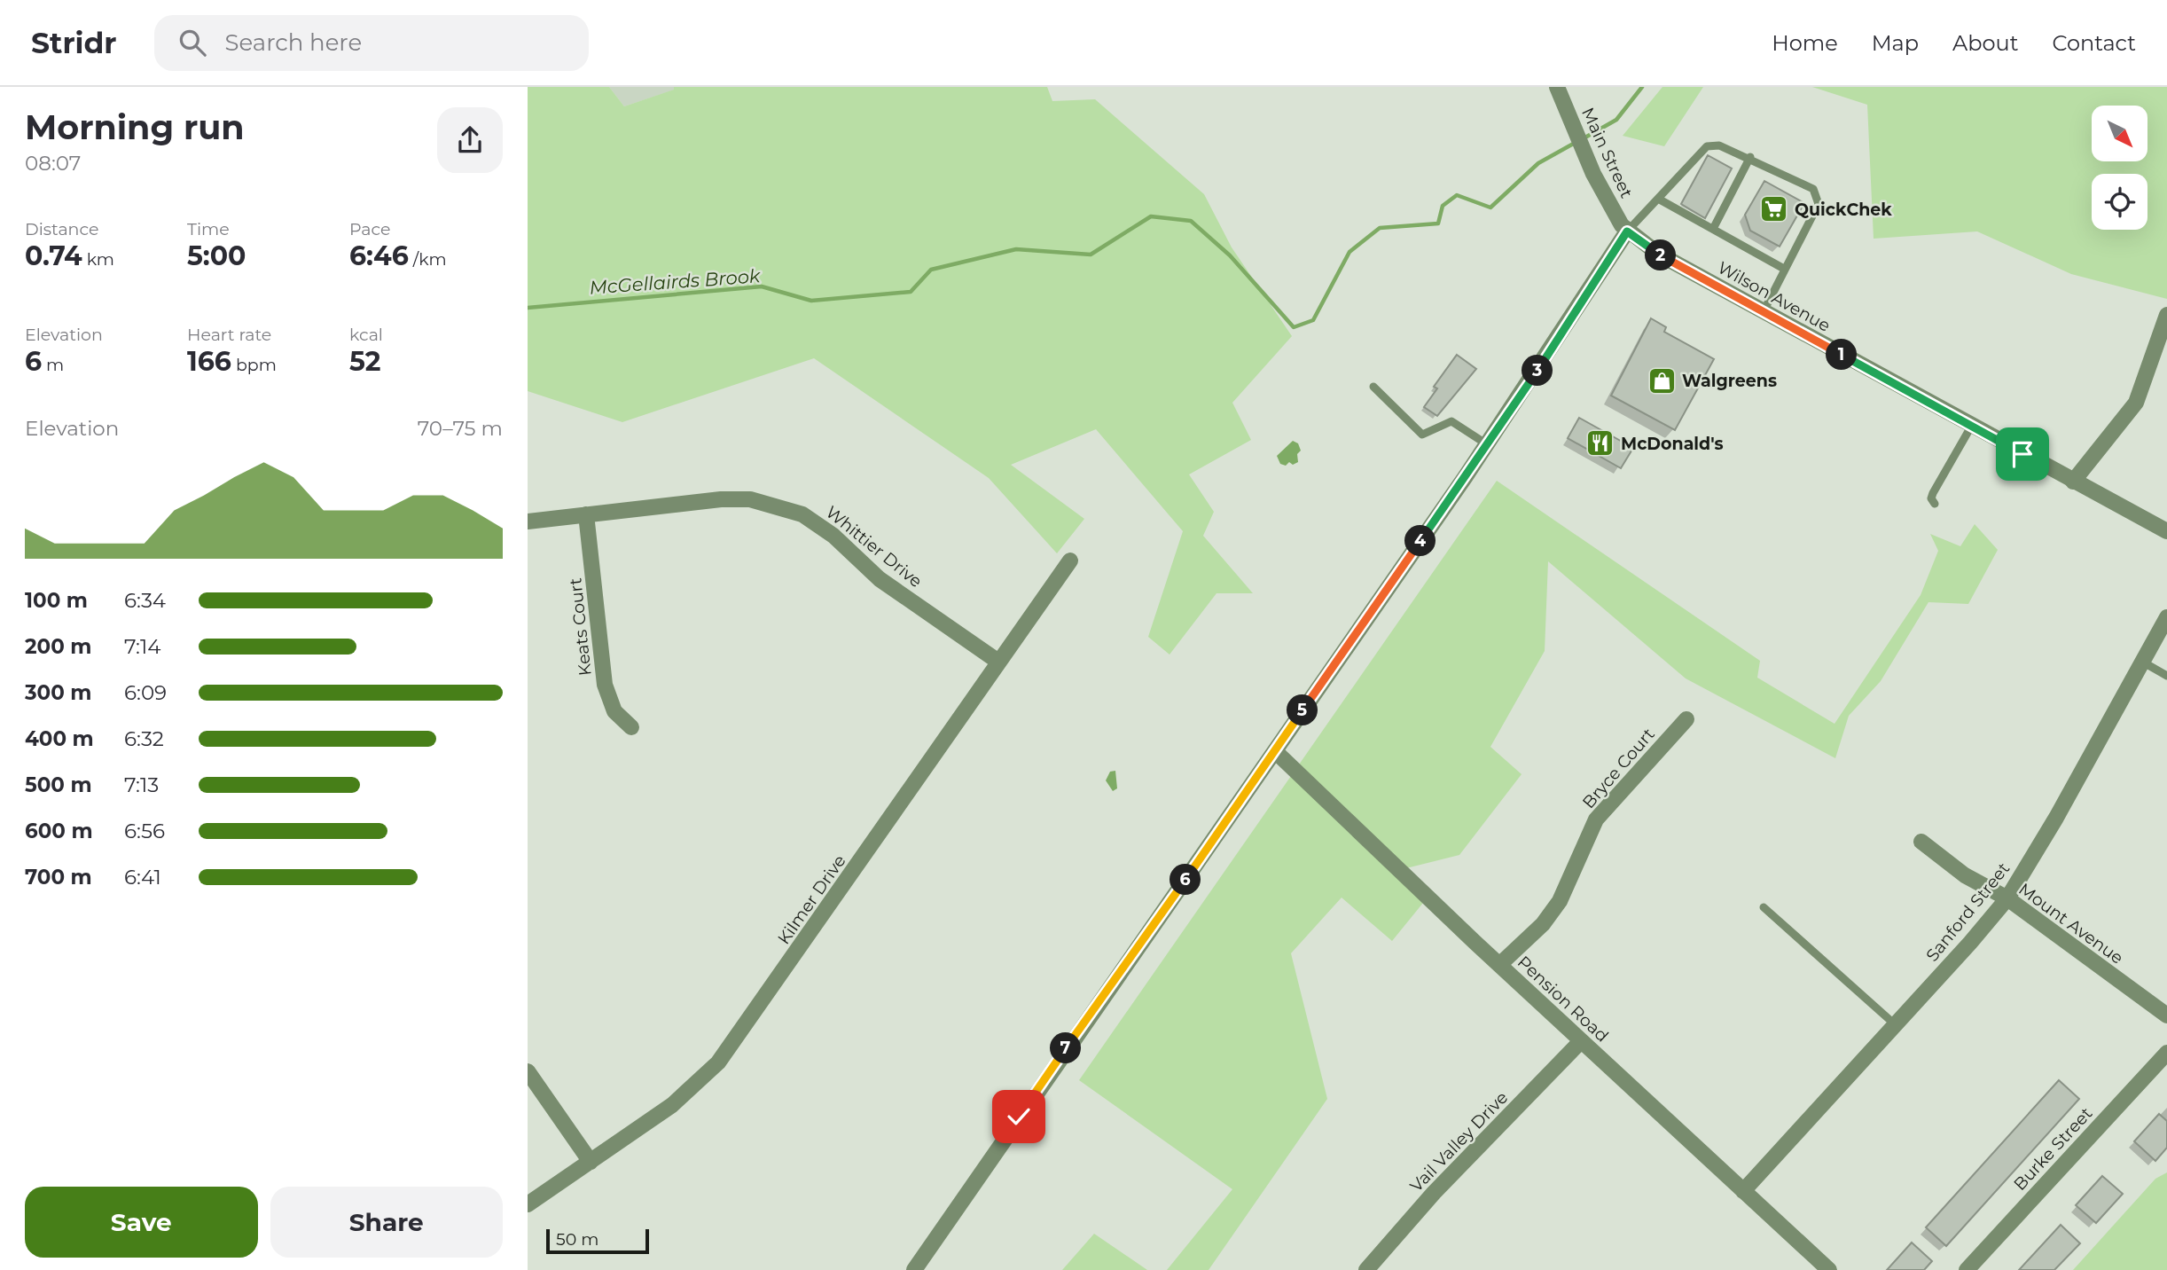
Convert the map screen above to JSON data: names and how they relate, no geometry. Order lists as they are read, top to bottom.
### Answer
{
  "streets": {
    "street": [
      "Main Street",
      "Wilson Avenue",
      "Whittier Drive",
      "Keats Court",
      "Bryce Court",
      "Kilmer Drive",
      "Sanford Street",
      "Mount Avenue",
      "Pension Road",
      "Vail Valley Drive",
      "Burke Street"
    ]
  },
  "crossings": [
    ["Main Street", "Wilson Avenue"],
    ["Whittier Drive", "Keats Court"],
    ["Whittier Drive", "Kilmer Drive"],
    ["Bryce Court", "Pension Road"],
    ["Sanford Street", "Mount Avenue"],
    ["Sanford Street", "Pension Road"],
    ["Pension Road", "Vail Valley Drive"]
  ],
  "water": ["McGellairds Brook"],
  "places": {
    "supermarket": ["QuickChek"],
    "shop": ["Walgreens"],
    "restaurant": ["McDonald's"]
  },
  "scale_bar": "50 m",
  "north": "bottom right",
  "page": {
    "header": "Stridr",
    "search": "Search here",
    "nav": [
      "Home",
      "Map",
      "About",
      "Contact"
    ],
    "heading": ["Morning run", "08:07"],
    "stats": [
      ["Distance", "0.74 km"],
      ["Time", "5:00"],
      ["Pace", "6:46 /km"],
      ["Elevation", "6 m"],
      ["Heart rate", "166 bpm"],
      ["kcal", "52"]
    ],
    "pins": [
      "2",
      "1",
      "3",
      "4",
      "5",
      "6",
      "7"
    ],
    "chart": ["Elevation", "70–75 m"],
    "list": [
      {
        "name": "100 m",
        "note": "6:34"
      },
      {
        "name": "200 m",
        "note": "7:14"
      },
      {
        "name": "300 m",
        "note": "6:09"
      },
      {
        "name": "400 m",
        "note": "6:32"
      },
      {
        "name": "500 m",
        "note": "7:13"
      },
      {
        "name": "600 m",
        "note": "6:56"
      },
      {
        "name": "700 m",
        "note": "6:41"
      }
    ],
    "buttons": ["Save", "Share"],
    "scale": "50 m"
  }
}
